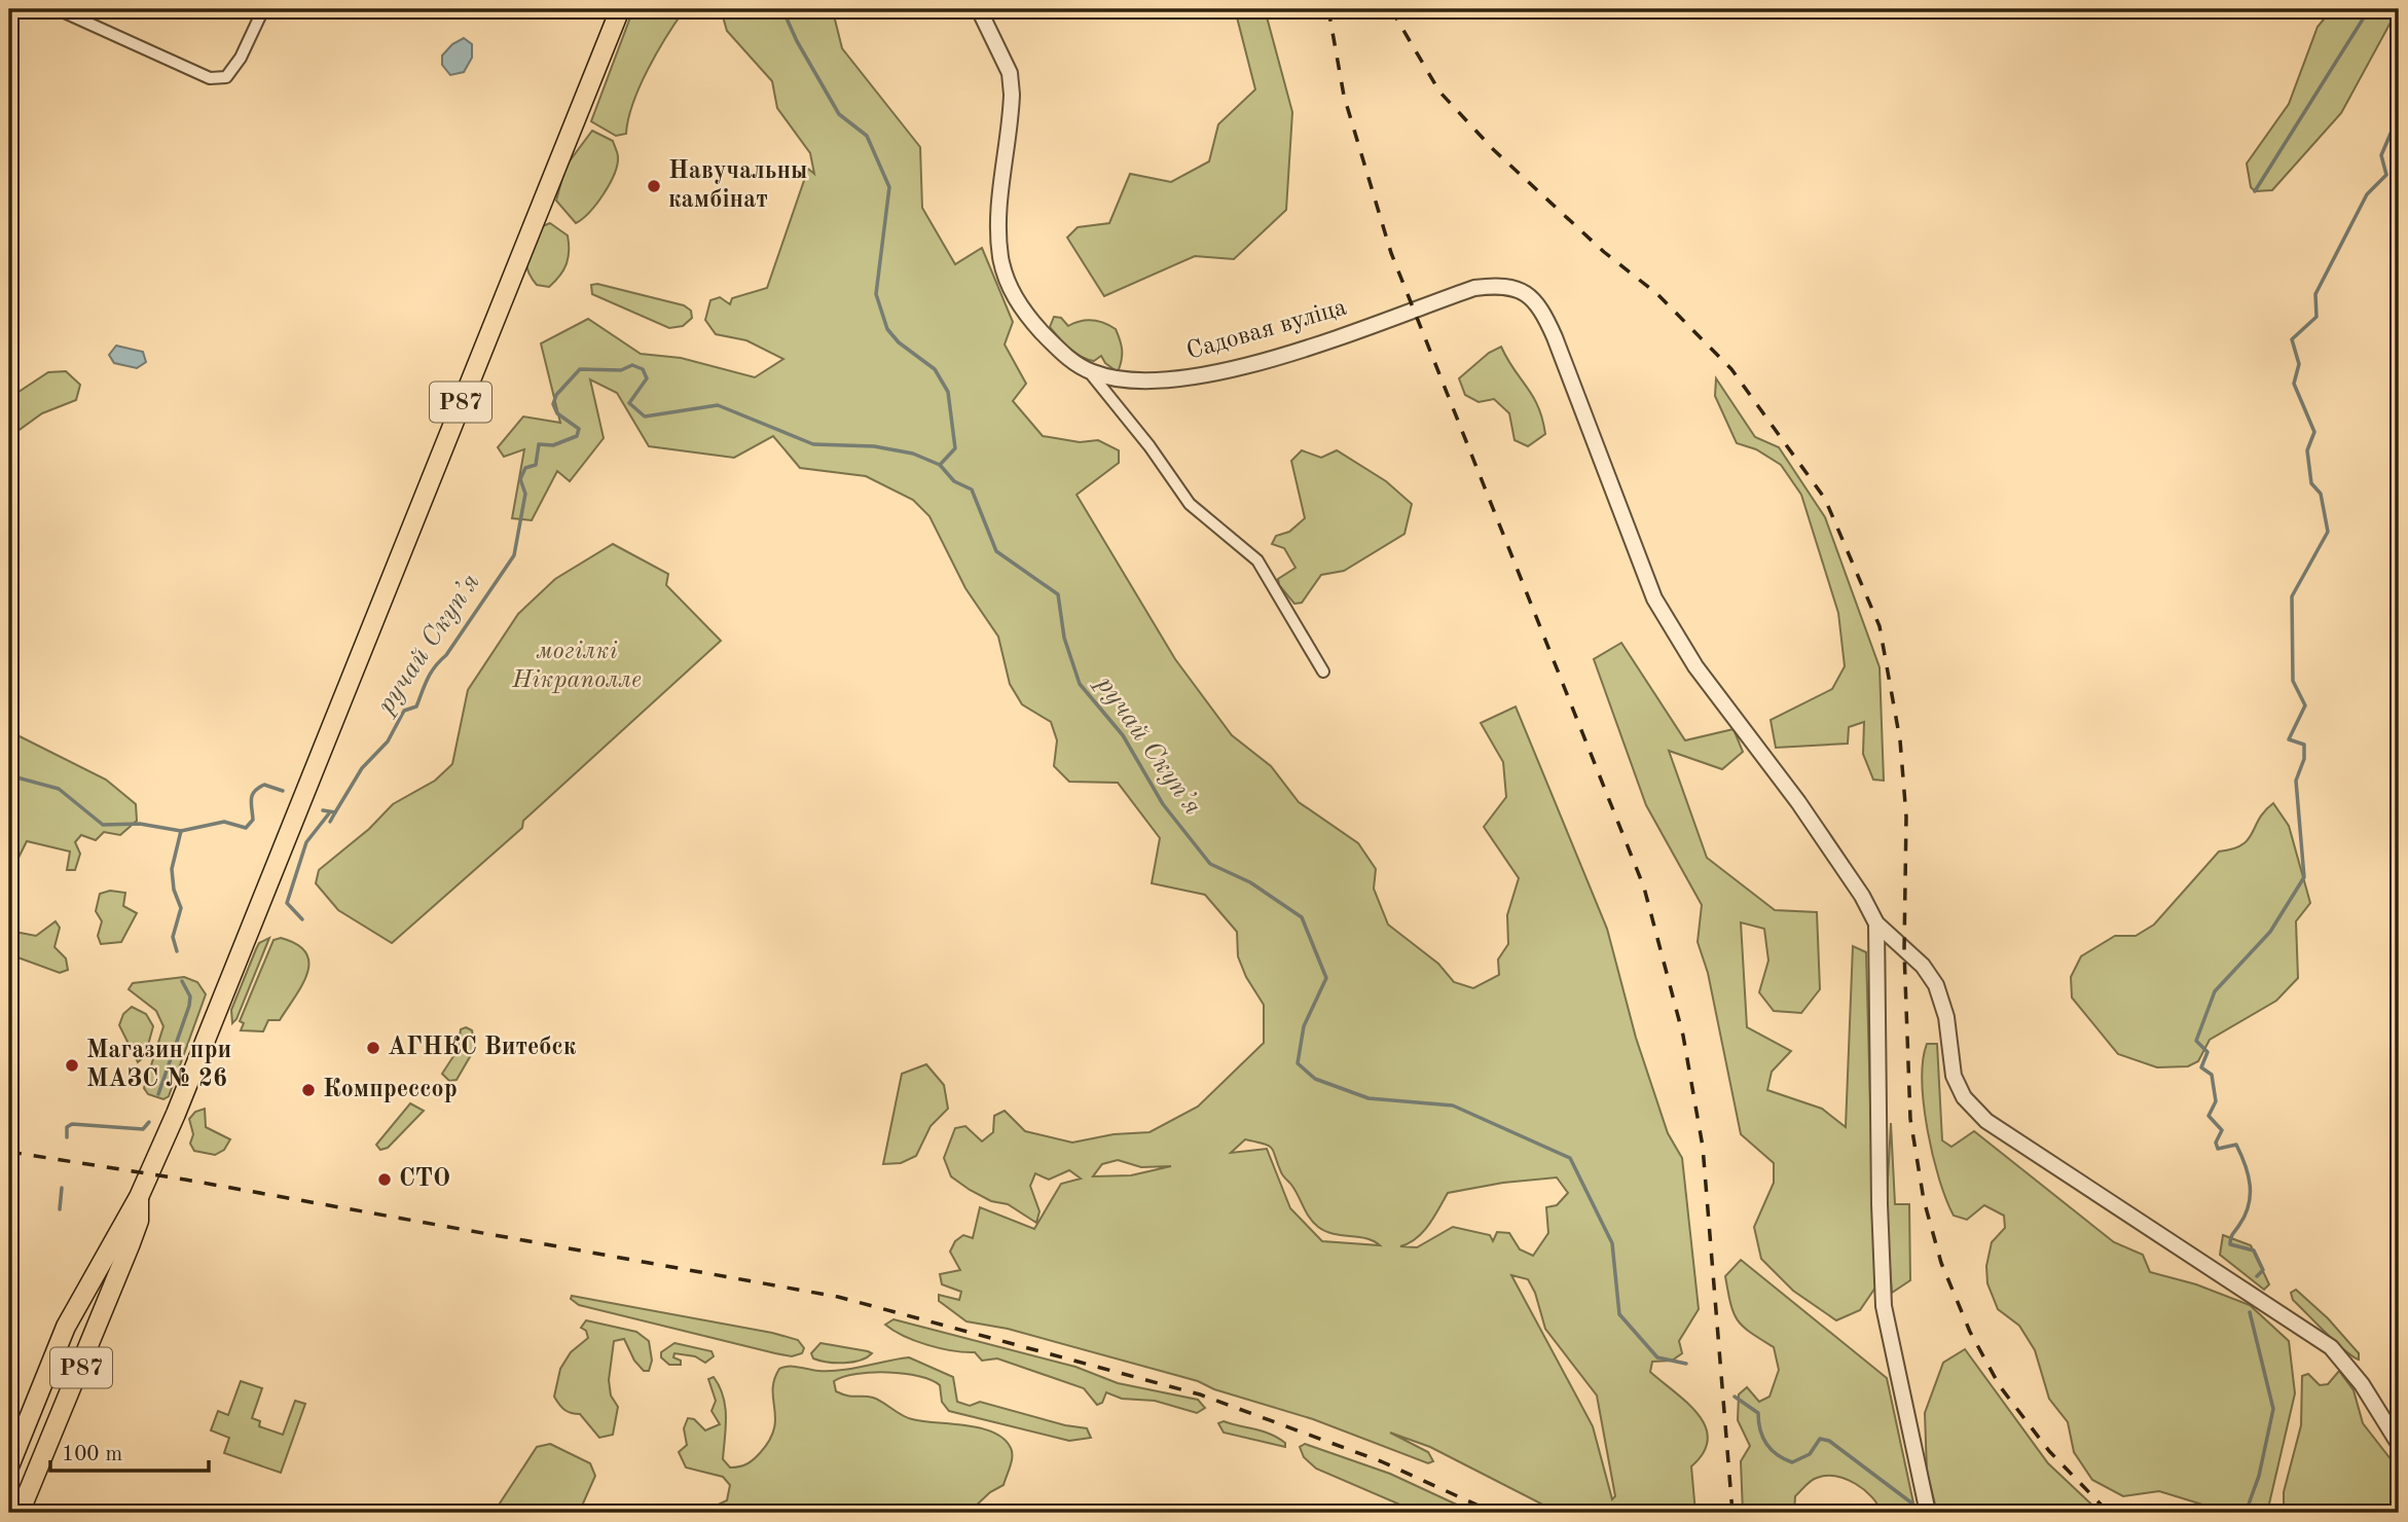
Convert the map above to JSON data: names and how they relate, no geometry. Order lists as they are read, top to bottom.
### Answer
{
  "streets": {
    "main road": ["Р87"],
    "street": ["Садовая вуліца"]
  },
  "water": ["ручай Скупʼя"],
  "parks": ["могілкі Нікраполле"],
  "places": [
    "Навучальны камбінат",
    "АГНКС Витебск",
    "Магазин при МАЗС № 26",
    "Компрессор",
    "СТО"
  ],
  "scale_bar": "100 m"
}
